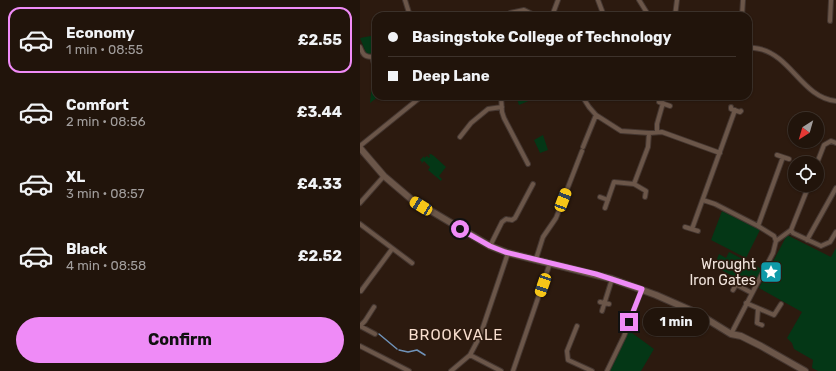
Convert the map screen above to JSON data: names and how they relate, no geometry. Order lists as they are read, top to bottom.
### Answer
{
  "districts": ["BROOKVALE"],
  "places": {
    "place": ["Wrought Iron Gates"]
  },
  "north": "bottom left",
  "page": {
    "list": [
      {
        "name": "Economy",
        "note": "1 min · 08:55",
        "value": "£2.55"
      },
      {
        "name": "Comfort",
        "note": "2 min · 08:56",
        "value": "£3.44"
      },
      {
        "name": "XL",
        "note": "3 min · 08:57",
        "value": "£4.33"
      },
      {
        "name": "Black",
        "note": "4 min · 08:58",
        "value": "£2.52"
      }
    ],
    "banner": ["Basingstoke College of Technology", "Deep Lane"],
    "bubble": "1 min",
    "buttons": "Confirm"
  }
}
